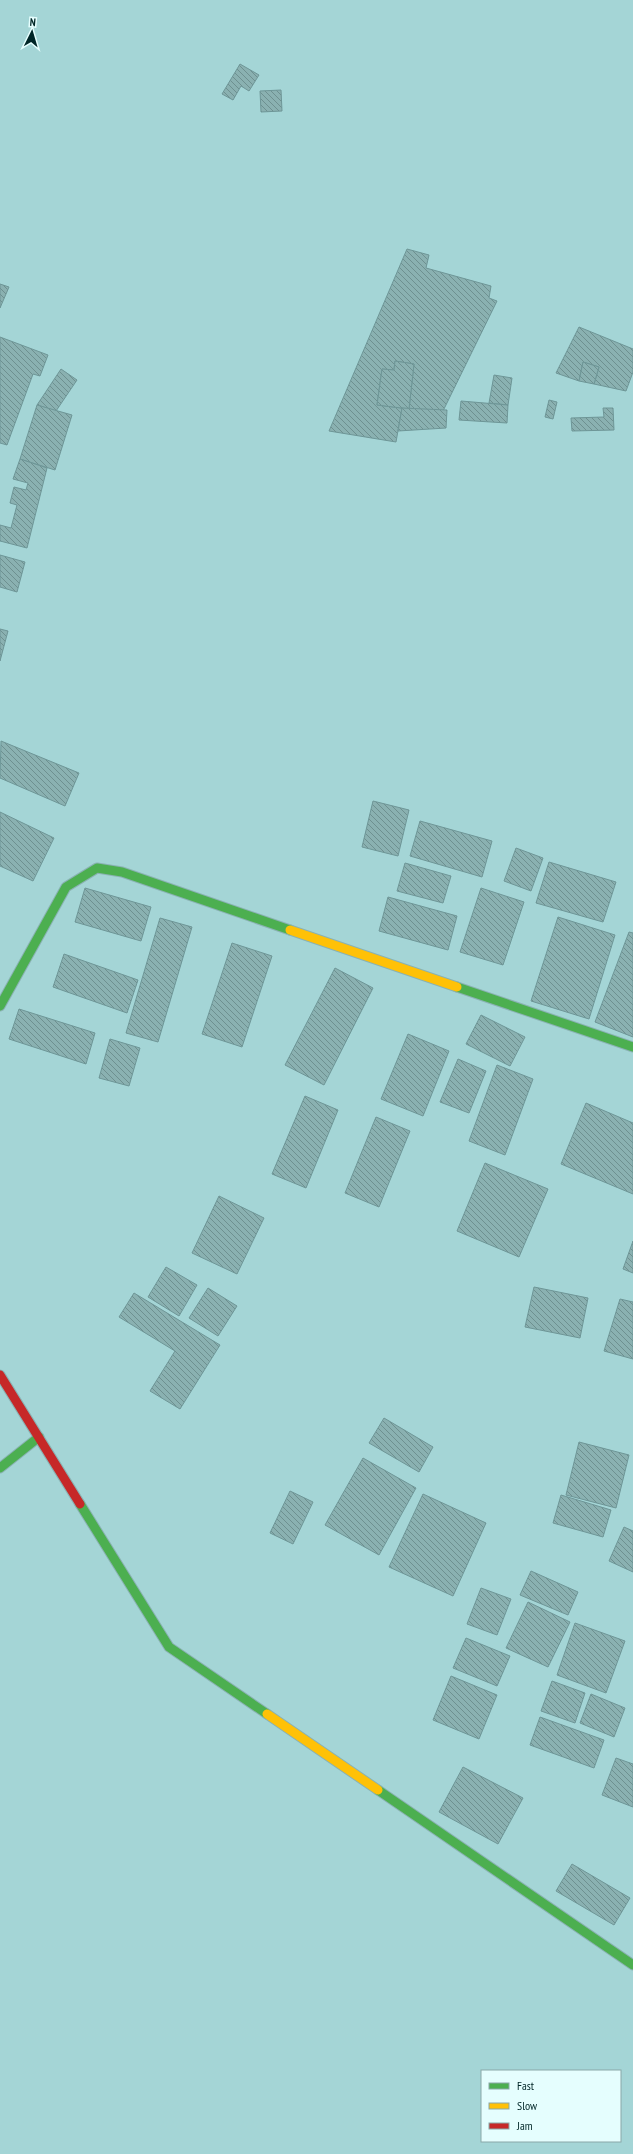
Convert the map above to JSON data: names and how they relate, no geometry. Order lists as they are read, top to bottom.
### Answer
{
  "legend": ["Fast", "Slow", "Jam"],
  "north": "top"
}
